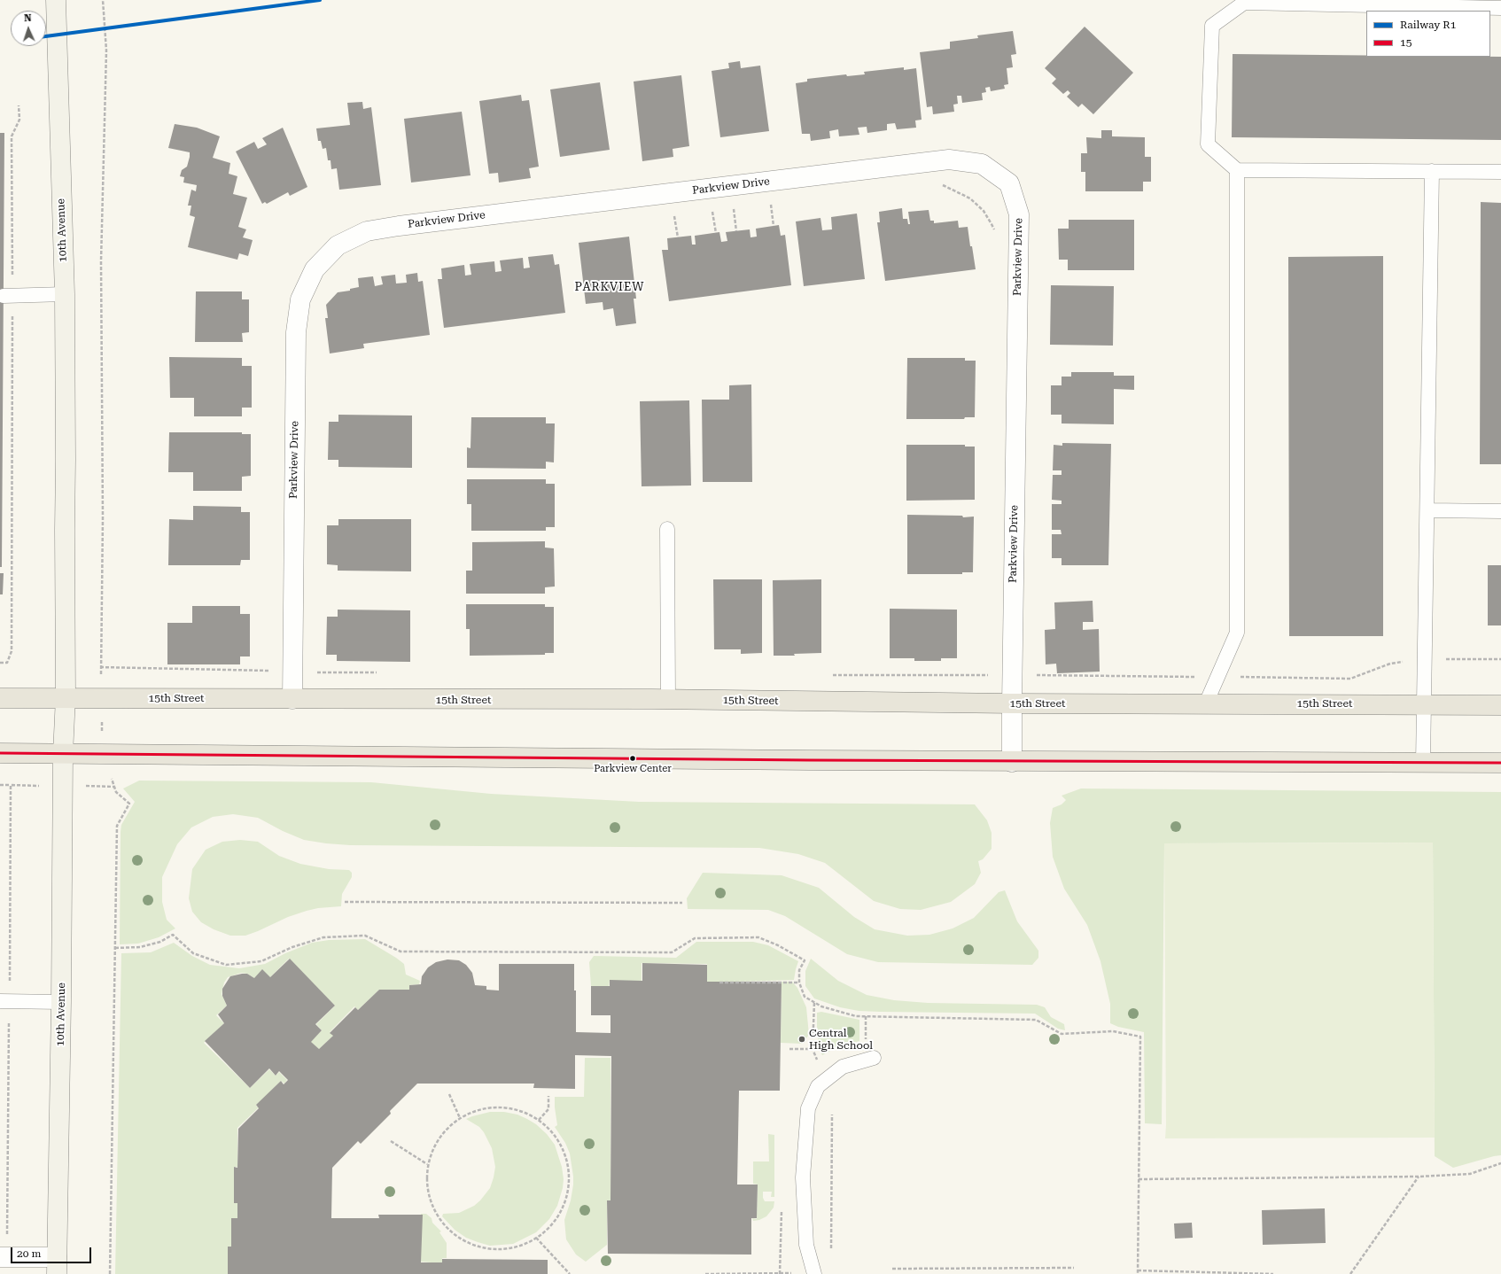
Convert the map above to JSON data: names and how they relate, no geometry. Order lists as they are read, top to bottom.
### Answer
{
  "streets": {
    "main road": ["10th Avenue", "15th Street"],
    "street": ["Parkview Drive"]
  },
  "crossings": [
    ["Parkview Drive", "15th Street"],
    ["10th Avenue", "15th Street"]
  ],
  "districts": ["PARKVIEW"],
  "places": ["Parkview Center", "Central High School"],
  "lines": ["rail line R1", "transit line 15"],
  "legend": ["Railway R1", "15"],
  "scale_bar": "20 m",
  "north": "top"
}
